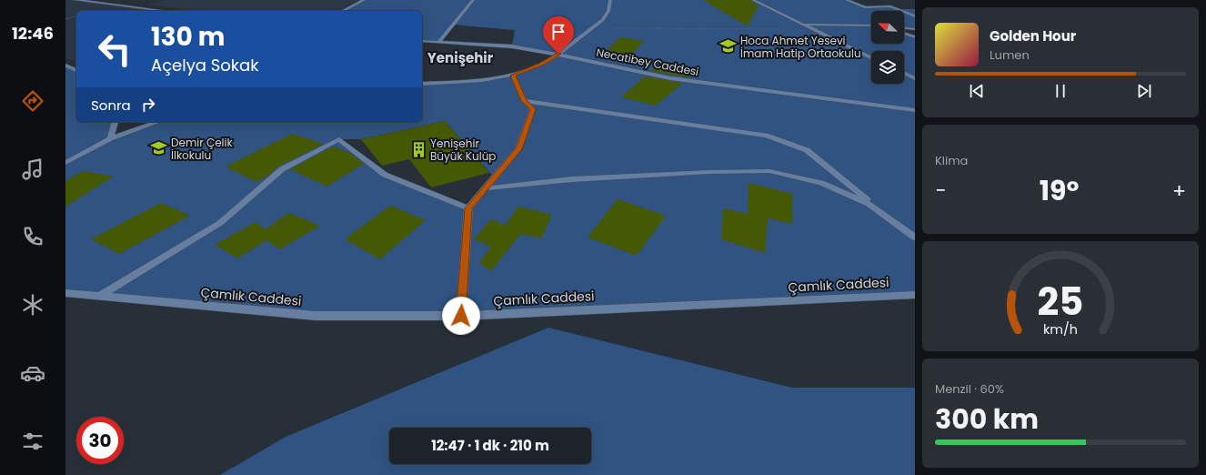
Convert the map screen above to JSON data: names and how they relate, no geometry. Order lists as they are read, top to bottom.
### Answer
{
  "streets": {
    "street": ["Necatibey Caddesi", "Çamlık Caddesi"]
  },
  "districts": ["Yenişehir"],
  "places": {
    "school or university": ["Hoca Ahmet Yesevi İmam Hatip Ortaokulu", "Demir Çelik İlkokulu"],
    "building": ["Yenişehir Büyük Kulüp"]
  },
  "north": "top left",
  "page": {
    "tabs": "12:46",
    "turn": ["130 m", "Açelya Sokak"],
    "song": ["Golden Hour", "Lumen"],
    "then": "Sonra",
    "tile": [
      "Klima",
      ["Menzil · 60%", "300 km"]
    ],
    "heat": ["−", "19°", "+"],
    "limit": "30",
    "trip": "12:47 · 1 dk · 210 m",
    "gauge": ["25", "km/h"]
  }
}
